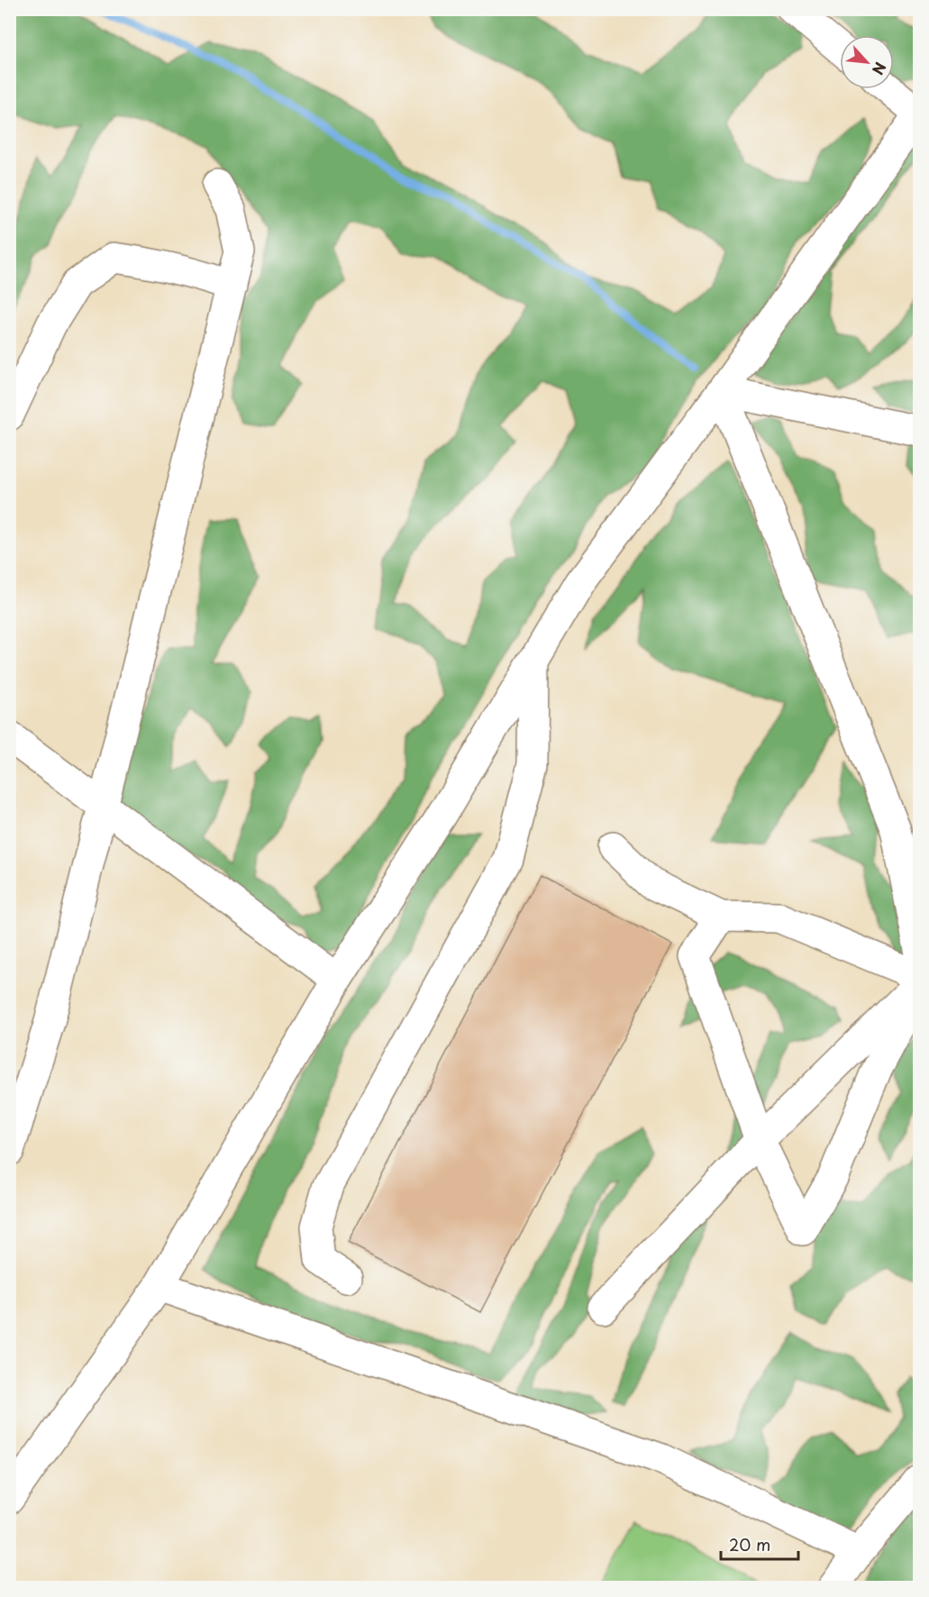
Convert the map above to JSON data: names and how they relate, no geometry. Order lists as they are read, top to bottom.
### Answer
{
  "scale_bar": "20 m",
  "north": "bottom right"
}
